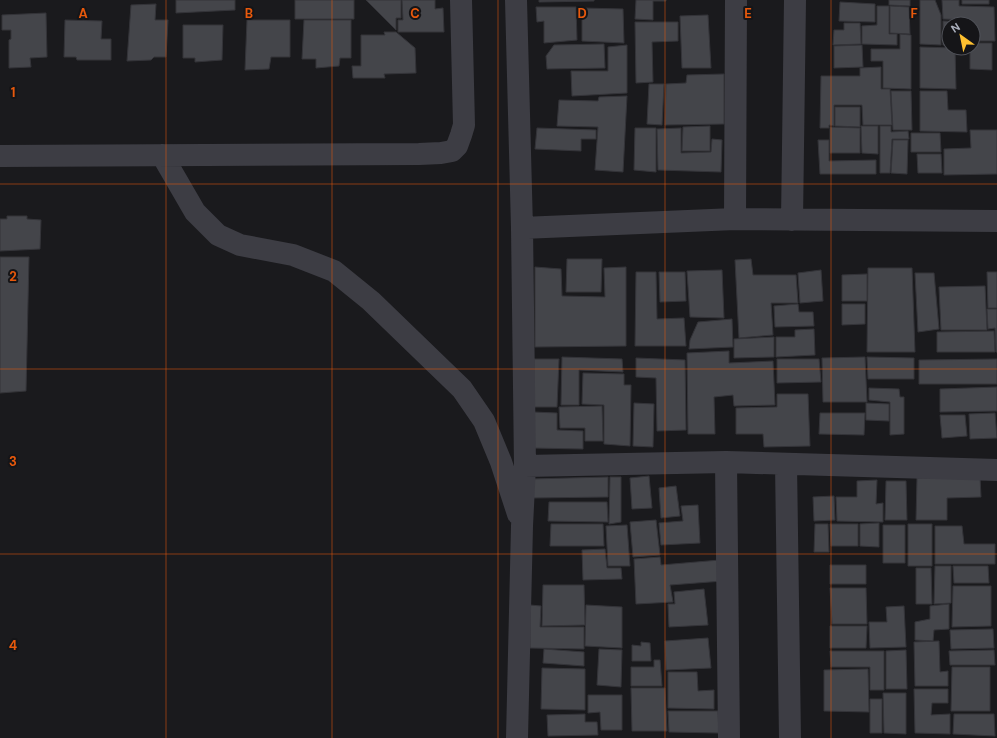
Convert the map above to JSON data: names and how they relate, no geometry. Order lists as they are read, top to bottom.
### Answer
{
  "north": "top left",
  "grid": {
    "columns": [
      "A",
      "B",
      "C",
      "D",
      "E",
      "F"
    ],
    "rows": [
      "1",
      "2",
      "3",
      "4"
    ]
  }
}
